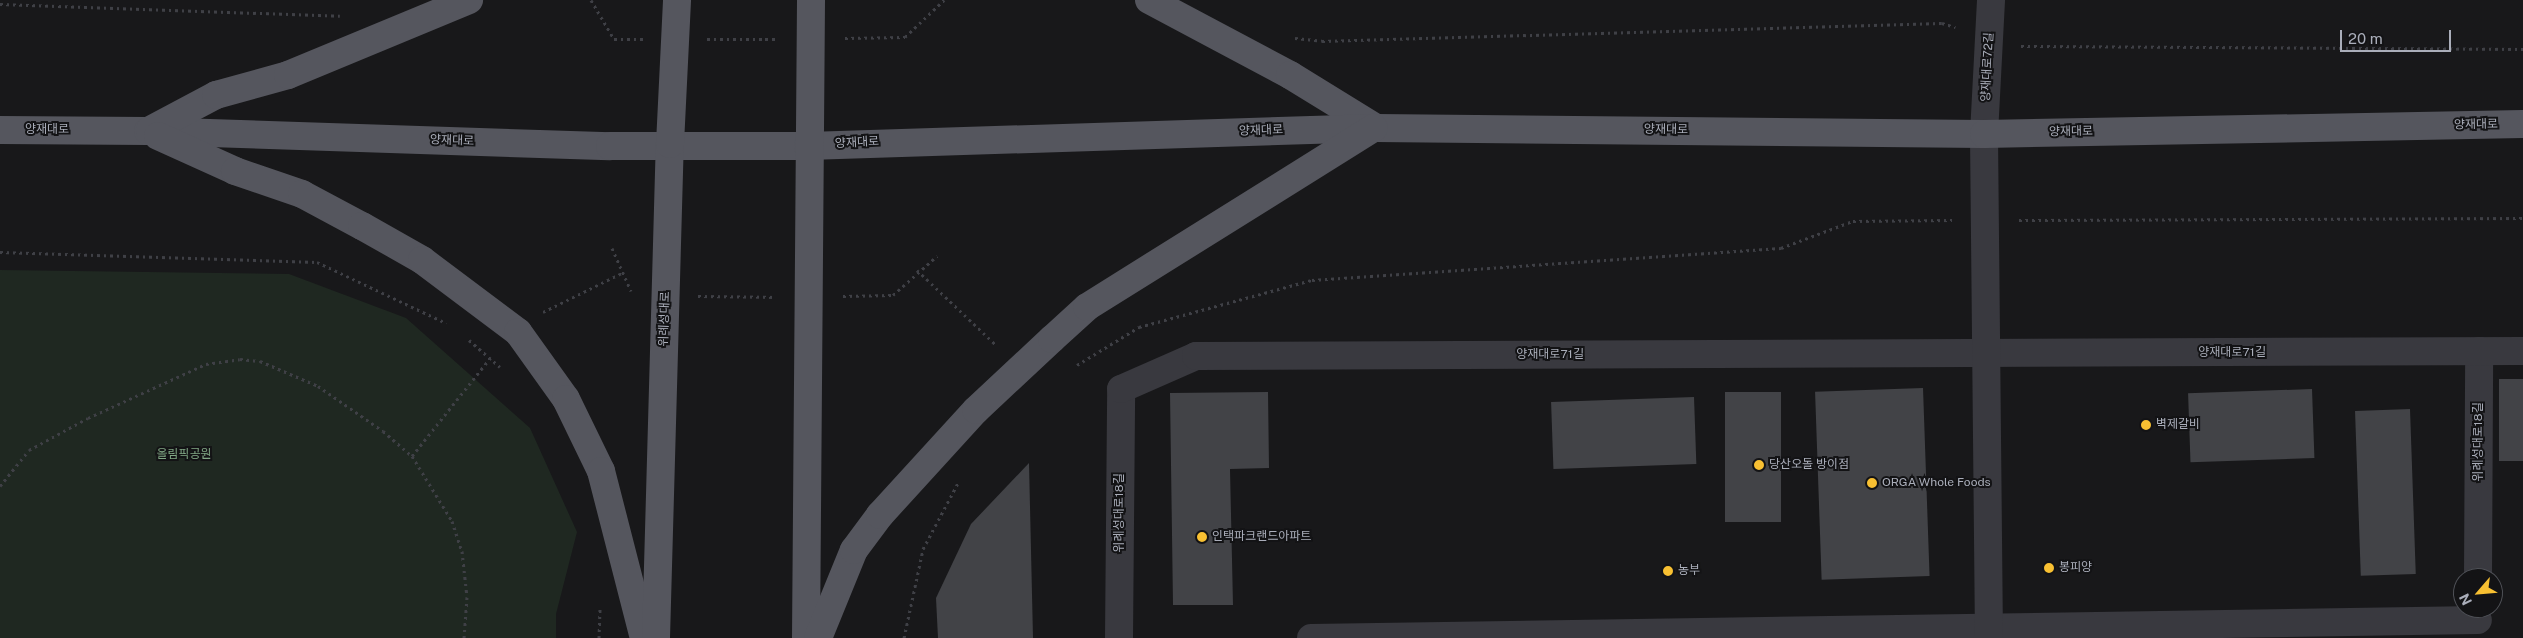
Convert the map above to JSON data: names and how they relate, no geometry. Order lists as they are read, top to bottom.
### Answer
{
  "streets": {
    "main road": ["양재대로", "위례성대로"],
    "street": ["양재대로72길", "양재대로71길", "위례성대로18길"]
  },
  "crossings": [
    ["양재대로72길", "양재대로"],
    ["양재대로", "위례성대로"],
    ["양재대로71길", "위례성대로18길"]
  ],
  "parks": ["올림픽공원"],
  "places": [
    "벽제갈비",
    "당산오돌 방이점",
    "ORGA Whole Foods",
    "인택파크랜드아파트",
    "봉피양",
    "농부"
  ],
  "scale_bar": "20 m",
  "north": "bottom left"
}
